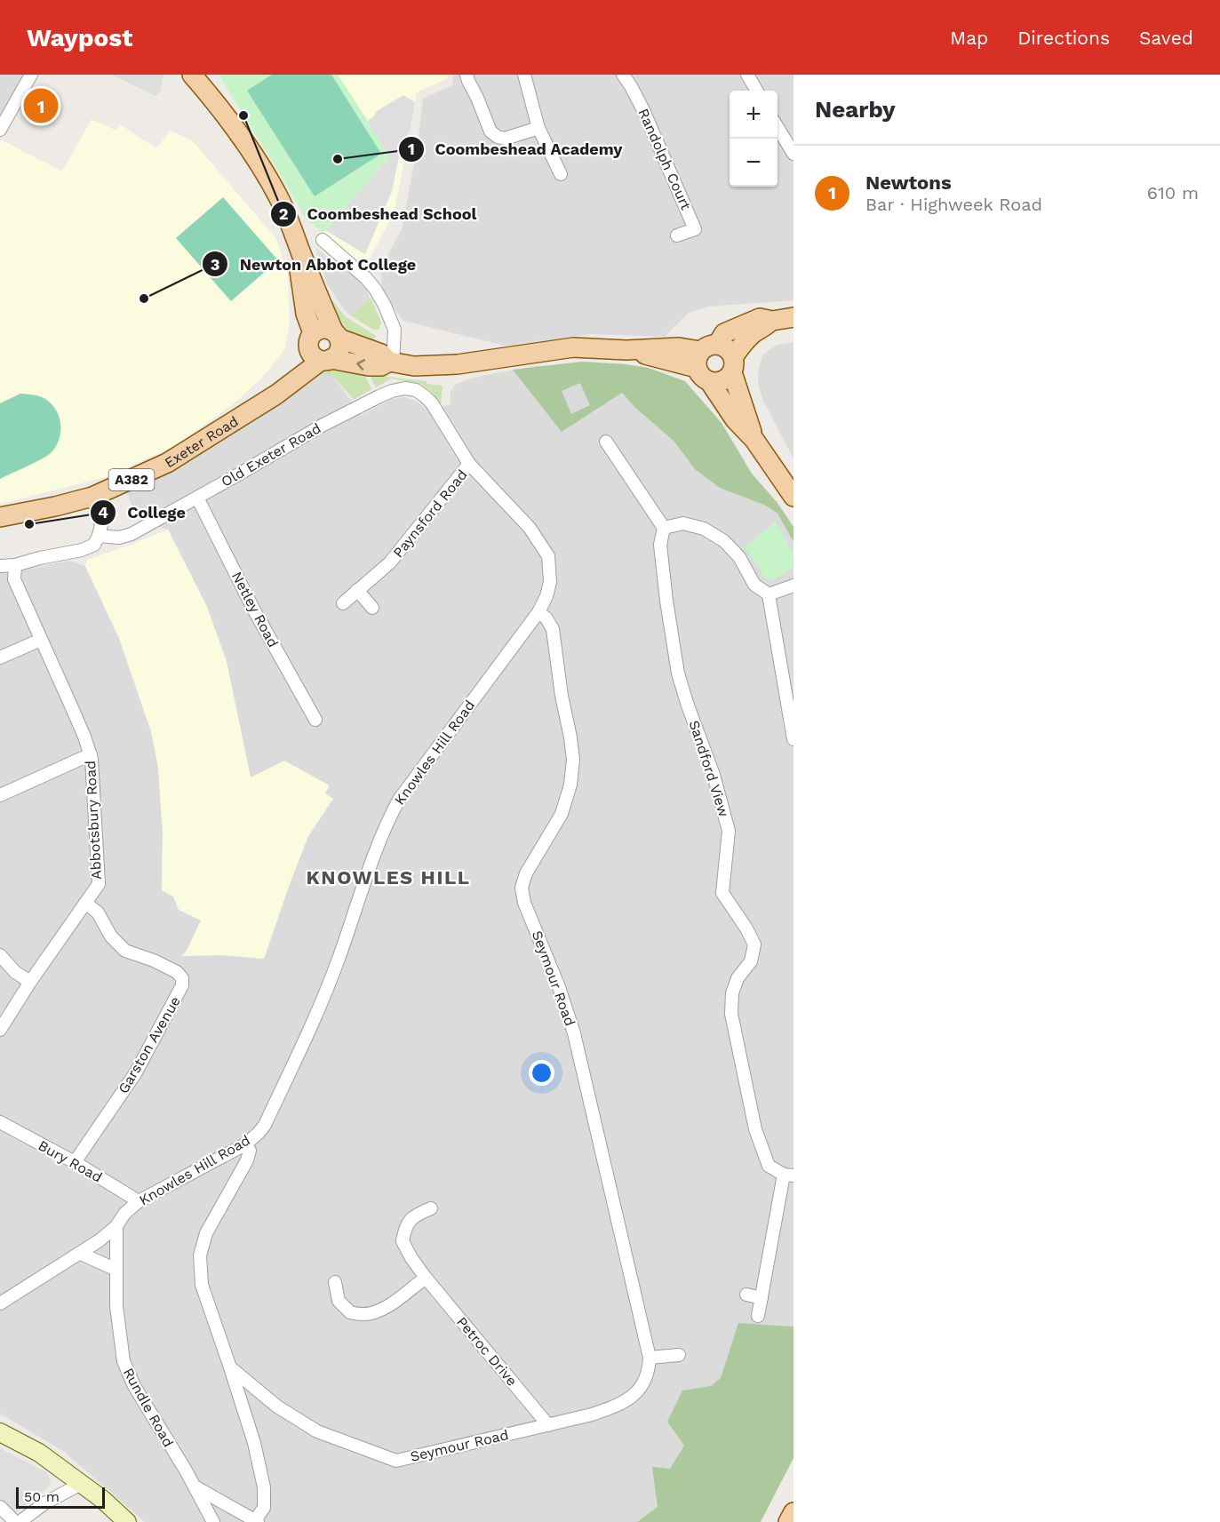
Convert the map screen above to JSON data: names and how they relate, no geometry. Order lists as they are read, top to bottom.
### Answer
{
  "streets": {
    "main road": ["Exeter Road", "A382"],
    "street": [
      "Randolph Court",
      "Old Exeter Road",
      "Paynsford Road",
      "Netley Road",
      "Knowles Hill Road",
      "Sandford View",
      "Abbotsbury Road",
      "Seymour Road",
      "Garston Avenue",
      "Bury Road",
      "Petroc Drive",
      "Rundle Road"
    ]
  },
  "crossings": [
    ["Exeter Road", "A382"],
    ["Old Exeter Road", "Netley Road"],
    ["Old Exeter Road", "Knowles Hill Road"],
    ["Paynsford Road", "Knowles Hill Road"],
    ["Knowles Hill Road", "Seymour Road"],
    ["Knowles Hill Road", "Bury Road"],
    ["Knowles Hill Road", "Rundle Road"],
    ["Abbotsbury Road", "Garston Avenue"],
    ["Seymour Road", "Petroc Drive"],
    ["Garston Avenue", "Bury Road"]
  ],
  "districts": ["KNOWLES HILL"],
  "places": [
    "Coombeshead School",
    "Coombeshead Academy",
    "Newton Abbot College",
    "College"
  ],
  "scale_bar": "50 m",
  "page": {
    "header": "Waypost",
    "nav": ["Map", "Directions", "Saved"],
    "heading": "Nearby",
    "pins": "1",
    "map_buttons": ["+", "−"],
    "list": [
      {
        "mark": "1",
        "name": "Newtons",
        "note": "Bar · Highweek Road",
        "value": "610 m"
      }
    ],
    "scale": "50 m"
  }
}
